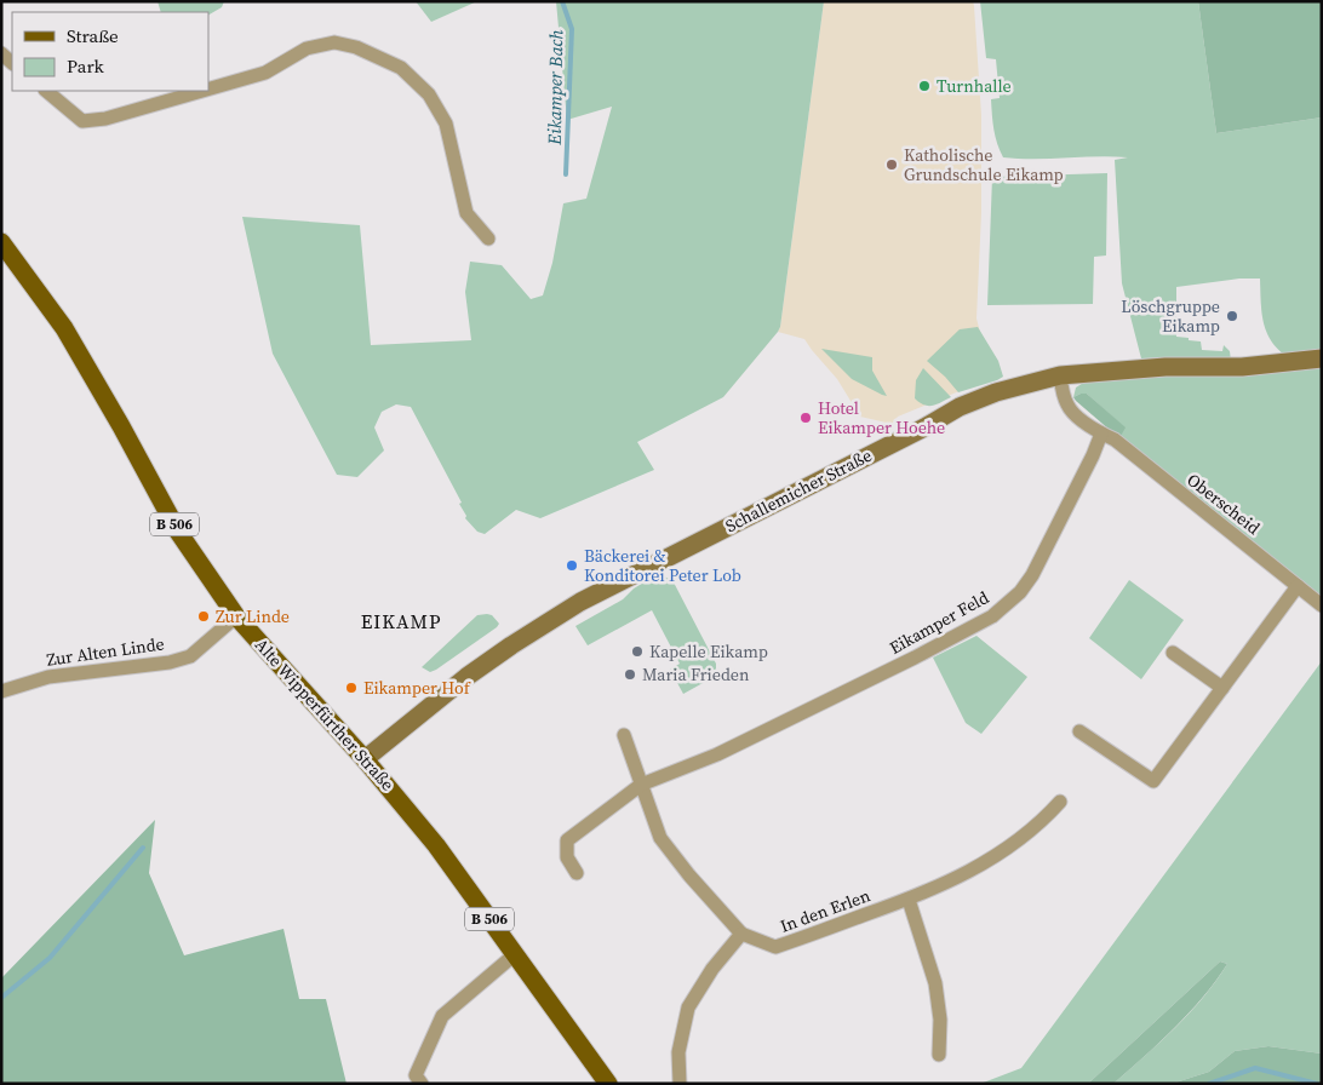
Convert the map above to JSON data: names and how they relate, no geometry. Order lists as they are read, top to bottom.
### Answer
{
  "streets": {
    "main road": ["B 506", "Alte Wipperfürther Straße"],
    "street": [
      "Schallemicher Straße",
      "Oberscheid",
      "Eikamper Feld",
      "Zur Alten Linde",
      "In den Erlen"
    ]
  },
  "crossings": [
    ["Schallemicher Straße", "Alte Wipperfürther Straße"],
    ["Oberscheid", "Eikamper Feld"],
    ["Zur Alten Linde", "Alte Wipperfürther Straße"]
  ],
  "districts": ["EIKAMP"],
  "water": ["Eikamper Bach"],
  "places": [
    "Turnhalle",
    "Katholische Grundschule Eikamp",
    "Löschgruppe Eikamp",
    "Hotel Eikamper Hoehe",
    "Bäckerei & Konditorei Peter Lob",
    "Zur Linde",
    "Kapelle Eikamp",
    "Maria Frieden",
    "Eikamper Hof"
  ],
  "legend": ["Straße", "Park"]
}
